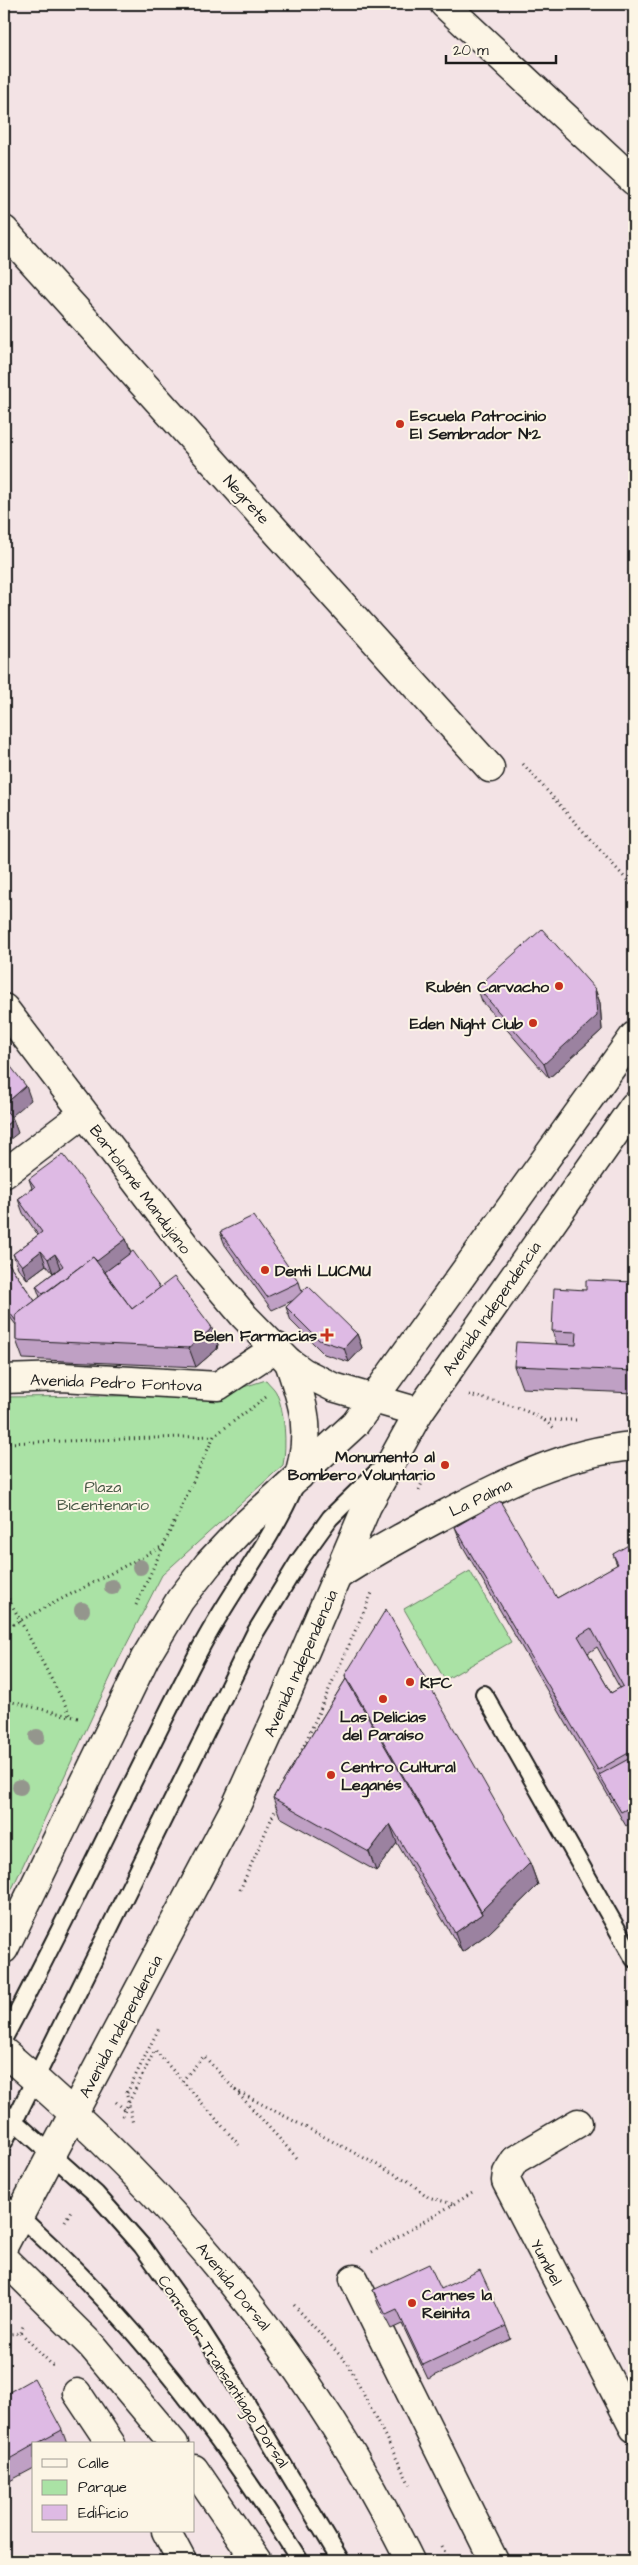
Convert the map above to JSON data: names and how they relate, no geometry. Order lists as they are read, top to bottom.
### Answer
{
  "streets": {
    "main road": [
      "Negrete",
      "Bartolomé Mandujano",
      "Avenida Independencia",
      "Avenida Pedro Fontova",
      "La Palma",
      "Yumbel",
      "Avenida Dorsal"
    ],
    "lane": ["Corredor Transantiago Dorsal"]
  },
  "crossings": [
    ["Bartolomé Mandujano", "Avenida Pedro Fontova"],
    ["Avenida Independencia", "La Palma"],
    ["Avenida Independencia", "Avenida Dorsal"],
    ["Avenida Independencia", "Corredor Transantiago Dorsal"]
  ],
  "parks": ["Plaza Bicentenario"],
  "places": {
    "other": [
      "Escuela Patrocinio El Sembrador N°2",
      "Rubén Carvacho",
      "Eden Night Club",
      "Denti LUCMU",
      "Monumento al Bombero Voluntario",
      "KFC",
      "Las Delicias del Paraíso",
      "Centro Cultural Leganés",
      "Carnes la Reinita"
    ],
    "health": ["Belen Farmacias"]
  },
  "legend": ["Calle", "Parque", "Edificio"],
  "scale_bar": "20 m"
}
